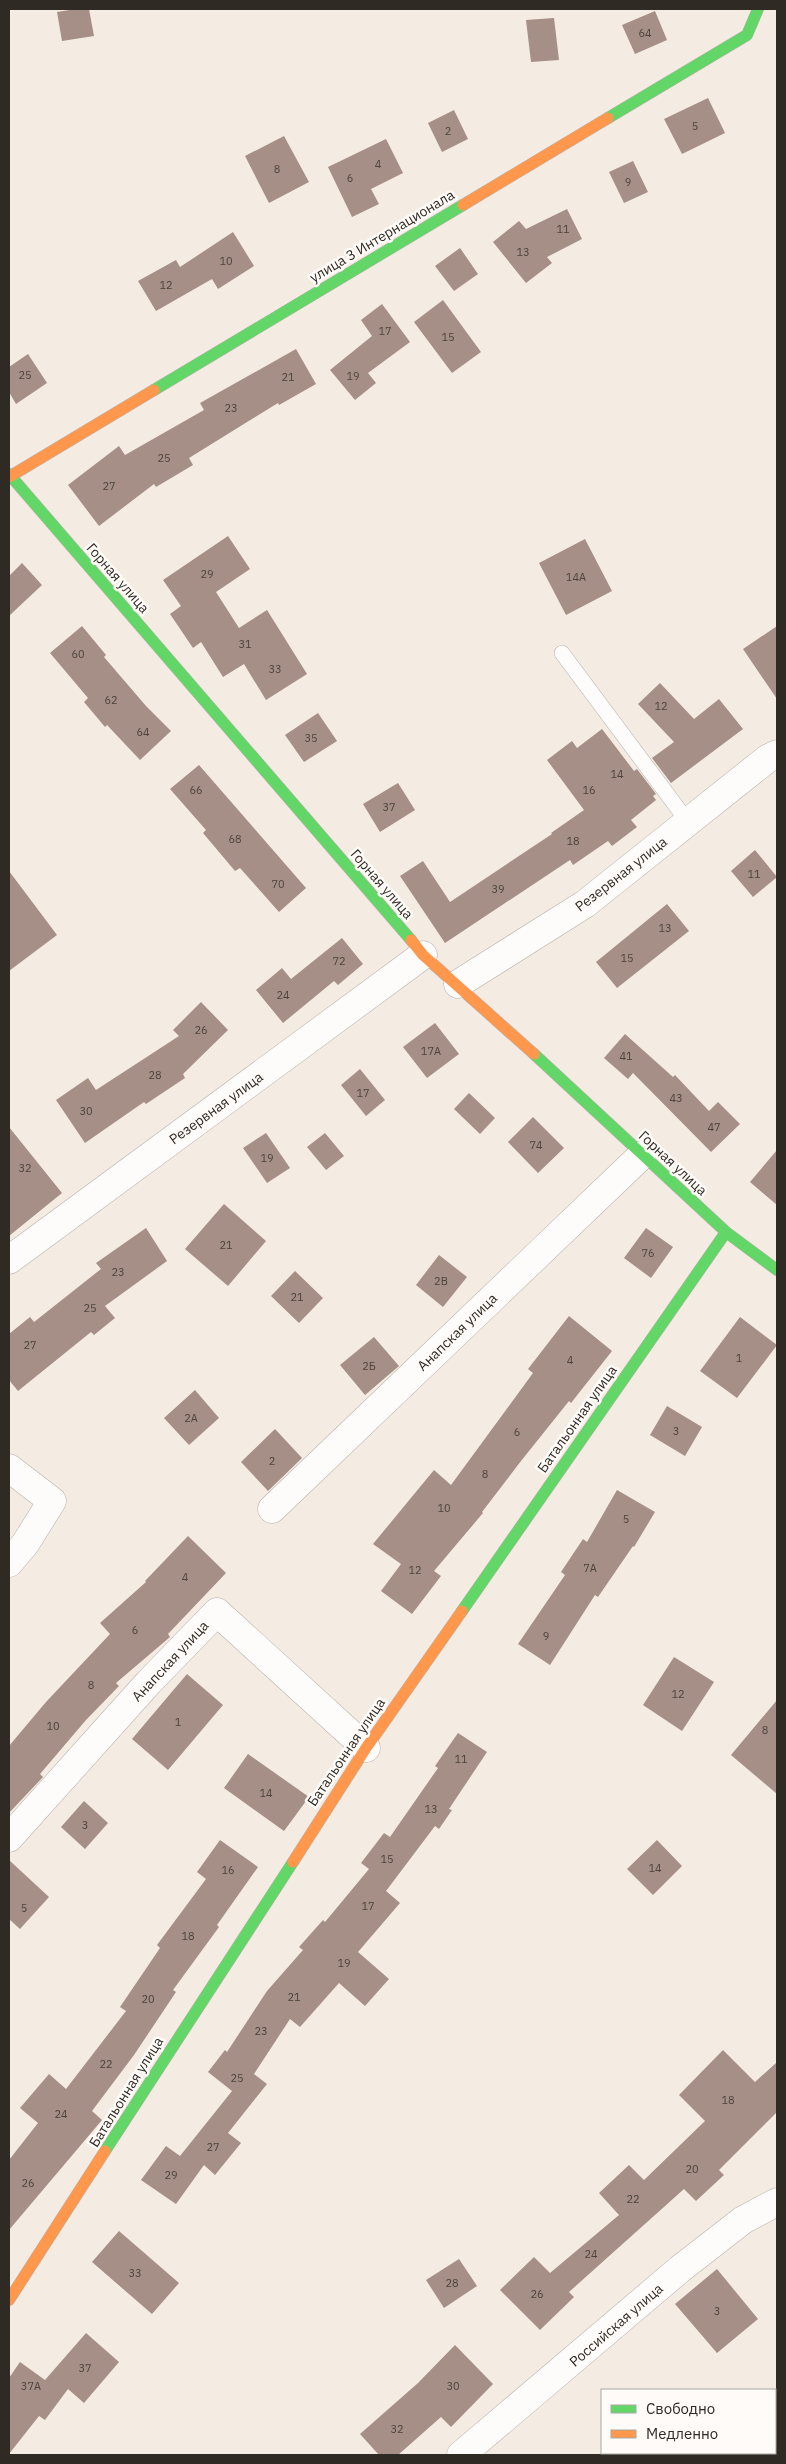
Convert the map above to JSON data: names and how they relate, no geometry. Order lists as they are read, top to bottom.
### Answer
{
  "streets": {
    "street": [
      "улица 3 Интернационала",
      "Горная улица",
      "Резервная улица",
      "Анапская улица",
      "Батальонная улица",
      "Российская улица"
    ]
  },
  "crossings": [
    ["улица 3 Интернационала", "Горная улица"],
    ["Горная улица", "Резервная улица"],
    ["Горная улица", "Анапская улица"],
    ["Горная улица", "Батальонная улица"],
    ["Анапская улица", "Батальонная улица"]
  ],
  "house_numbers": [
    "64",
    "5",
    "2",
    "4",
    "8",
    "6",
    "9",
    "11",
    "13",
    "10",
    "12",
    "17",
    "15",
    "25",
    "19",
    "21",
    "23",
    "25",
    "27",
    "29",
    "14А",
    "31",
    "60",
    "33",
    "62",
    "12",
    "64",
    "35",
    "14",
    "66",
    "16",
    "37",
    "68",
    "18",
    "11",
    "70",
    "39",
    "13",
    "15",
    "72",
    "24",
    "26",
    "17А",
    "41",
    "28",
    "17",
    "43",
    "30",
    "47",
    "74",
    "19",
    "32",
    "21",
    "76",
    "23",
    "2В",
    "21",
    "25",
    "27",
    "1",
    "4",
    "2Б",
    "2А",
    "3",
    "6",
    "2",
    "8",
    "10",
    "5",
    "7А",
    "12",
    "4",
    "6",
    "9",
    "8",
    "12",
    "1",
    "10",
    "8",
    "11",
    "14",
    "13",
    "3",
    "15",
    "14",
    "16",
    "17",
    "5",
    "18",
    "19",
    "21",
    "20",
    "23",
    "22",
    "25",
    "18",
    "24",
    "27",
    "20",
    "29",
    "26",
    "22",
    "24",
    "33",
    "28",
    "26",
    "3",
    "37",
    "37А",
    "30",
    "32"
  ],
  "legend": ["Свободно", "Медленно"]
}
